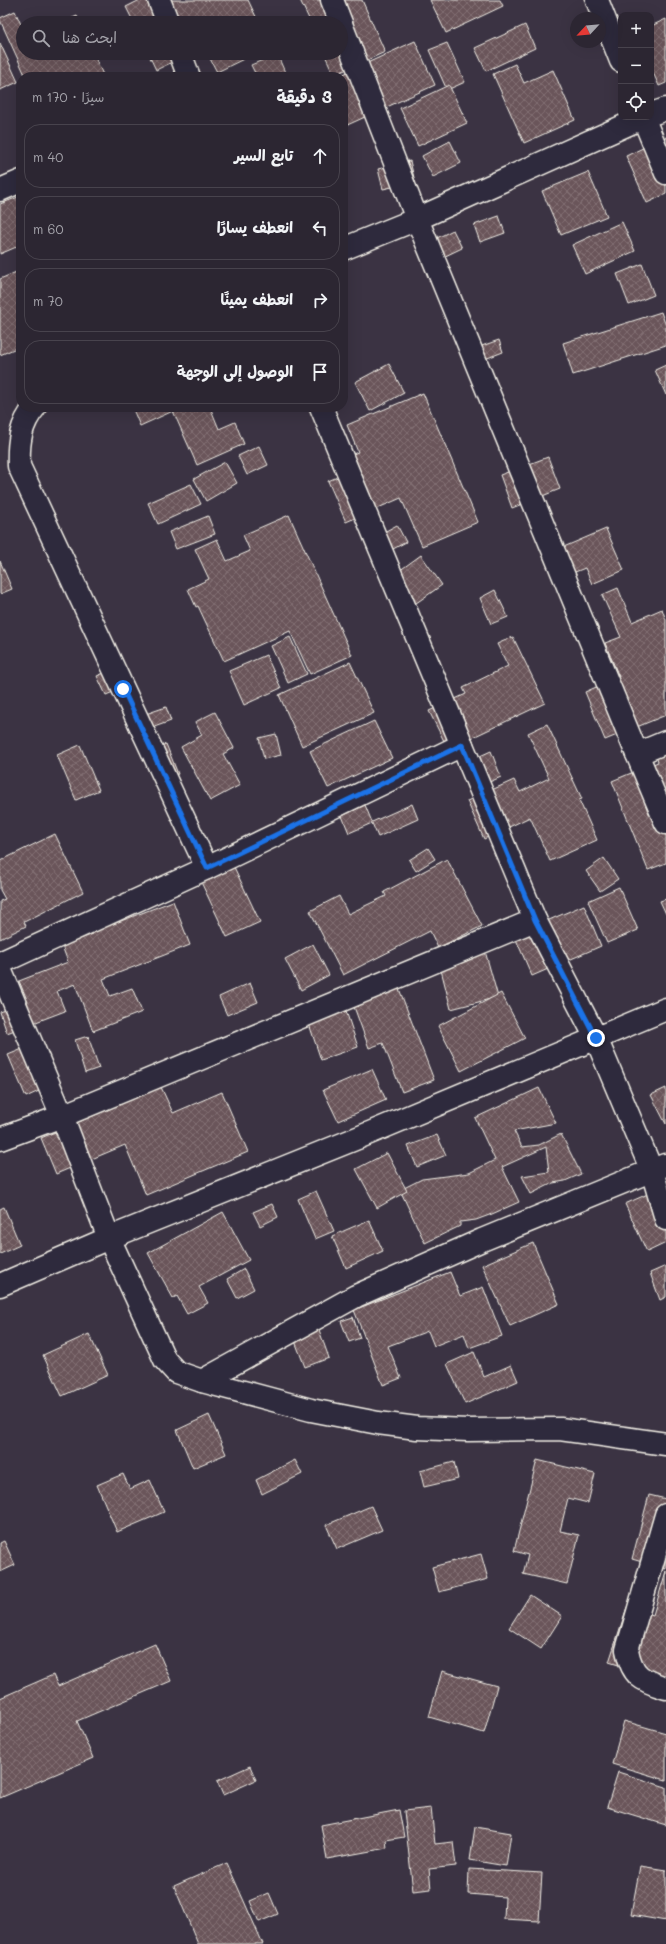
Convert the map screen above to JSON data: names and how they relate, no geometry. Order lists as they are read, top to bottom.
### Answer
{
  "north": "bottom left",
  "page": {
    "map_buttons": ["+", "−"],
    "search": "ابحث هنا",
    "heading": ["3 دقيقة", "سيرًا · 170 m"],
    "list": [
      ["تابع السير", "40 m"],
      ["انعطف يسارًا", "60 m"],
      ["انعطف يمينًا", "70 m"],
      "الوصول إلى الوجهة"
    ]
  }
}
